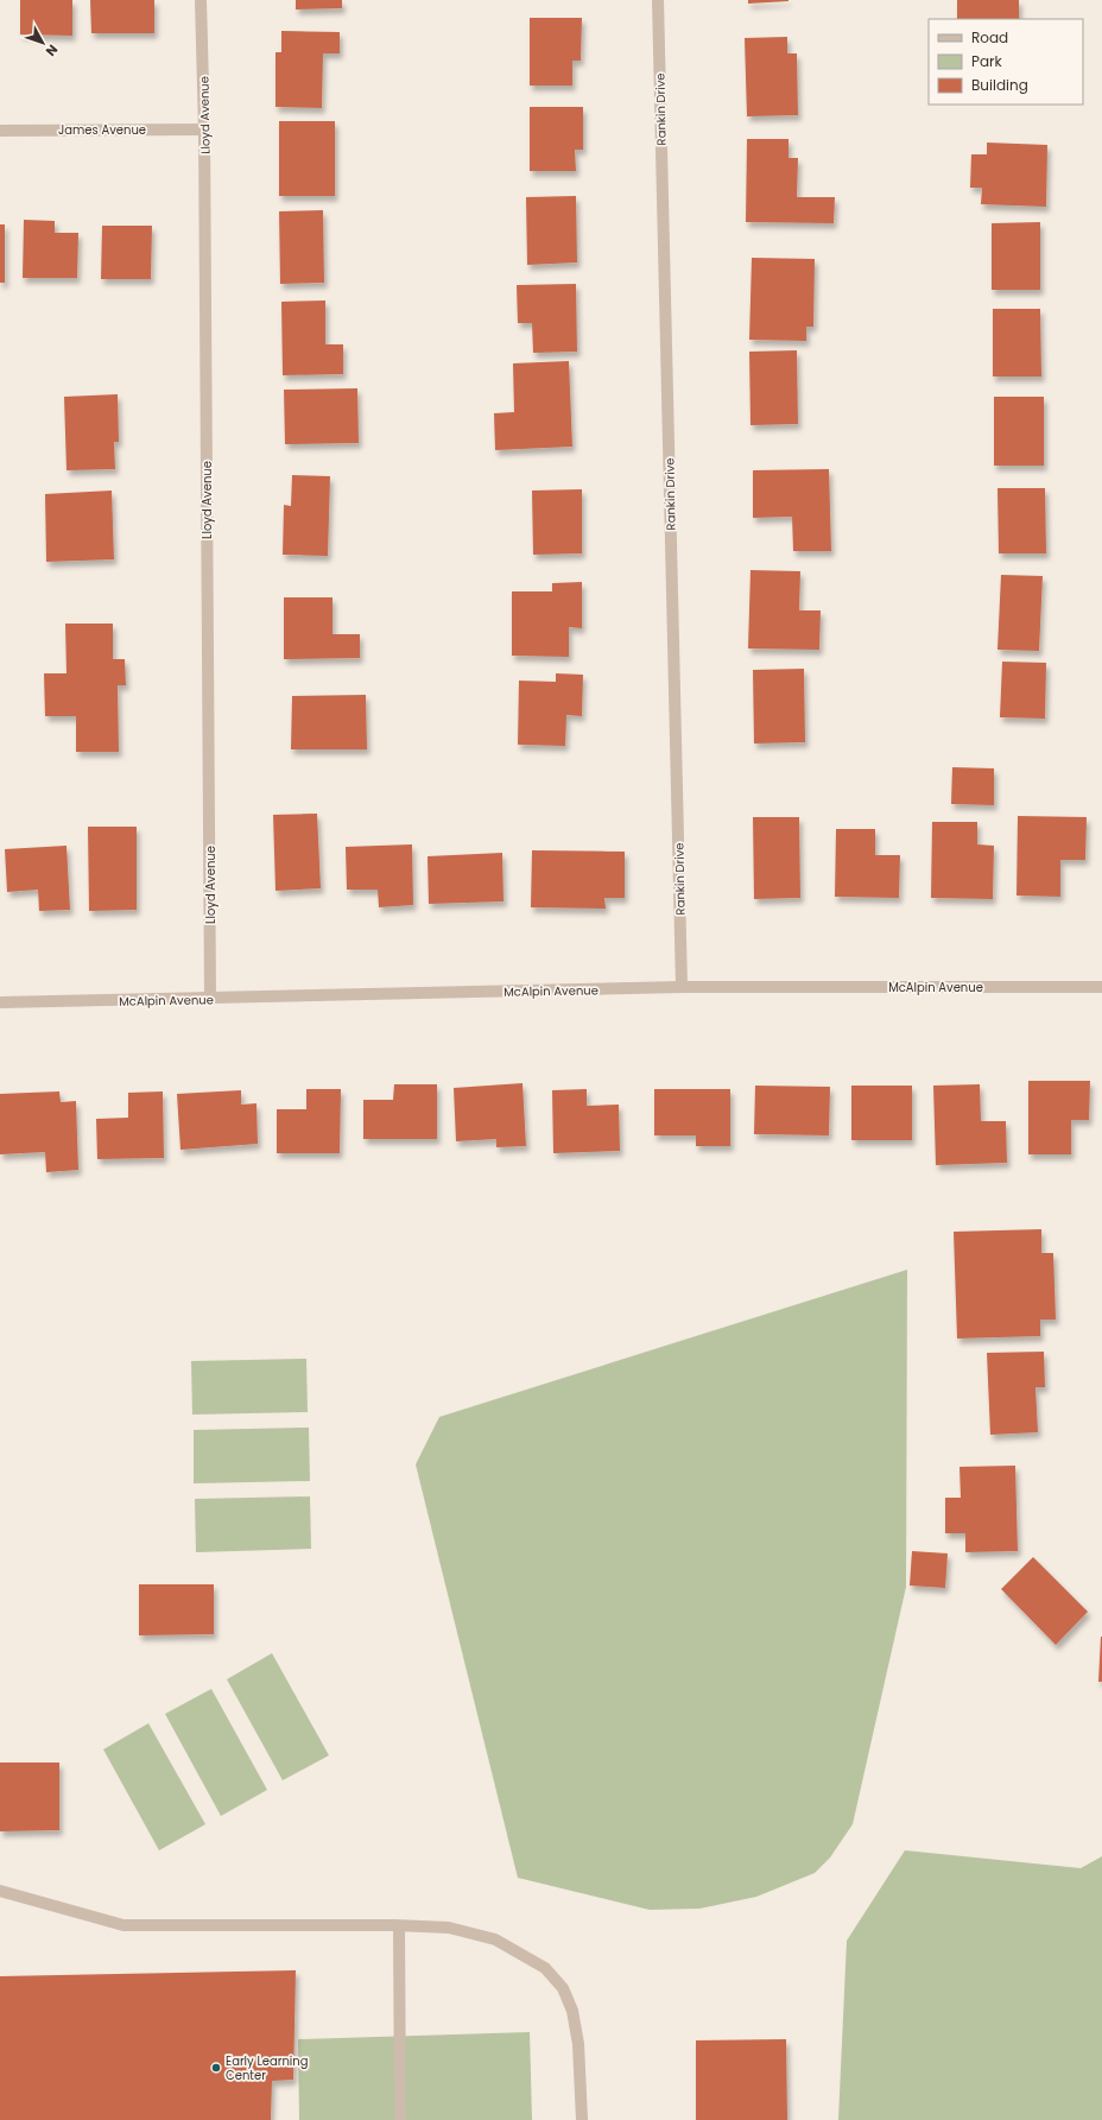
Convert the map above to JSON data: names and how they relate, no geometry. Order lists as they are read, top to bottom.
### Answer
{
  "streets": {
    "street": [
      "Rankin Drive",
      "Lloyd Avenue",
      "James Avenue",
      "McAlpin Avenue"
    ]
  },
  "crossings": [
    ["Rankin Drive", "McAlpin Avenue"],
    ["Lloyd Avenue", "James Avenue"],
    ["Lloyd Avenue", "McAlpin Avenue"]
  ],
  "places": ["Early Learning Center"],
  "legend": ["Road", "Park", "Building"],
  "north": "bottom right"
}
